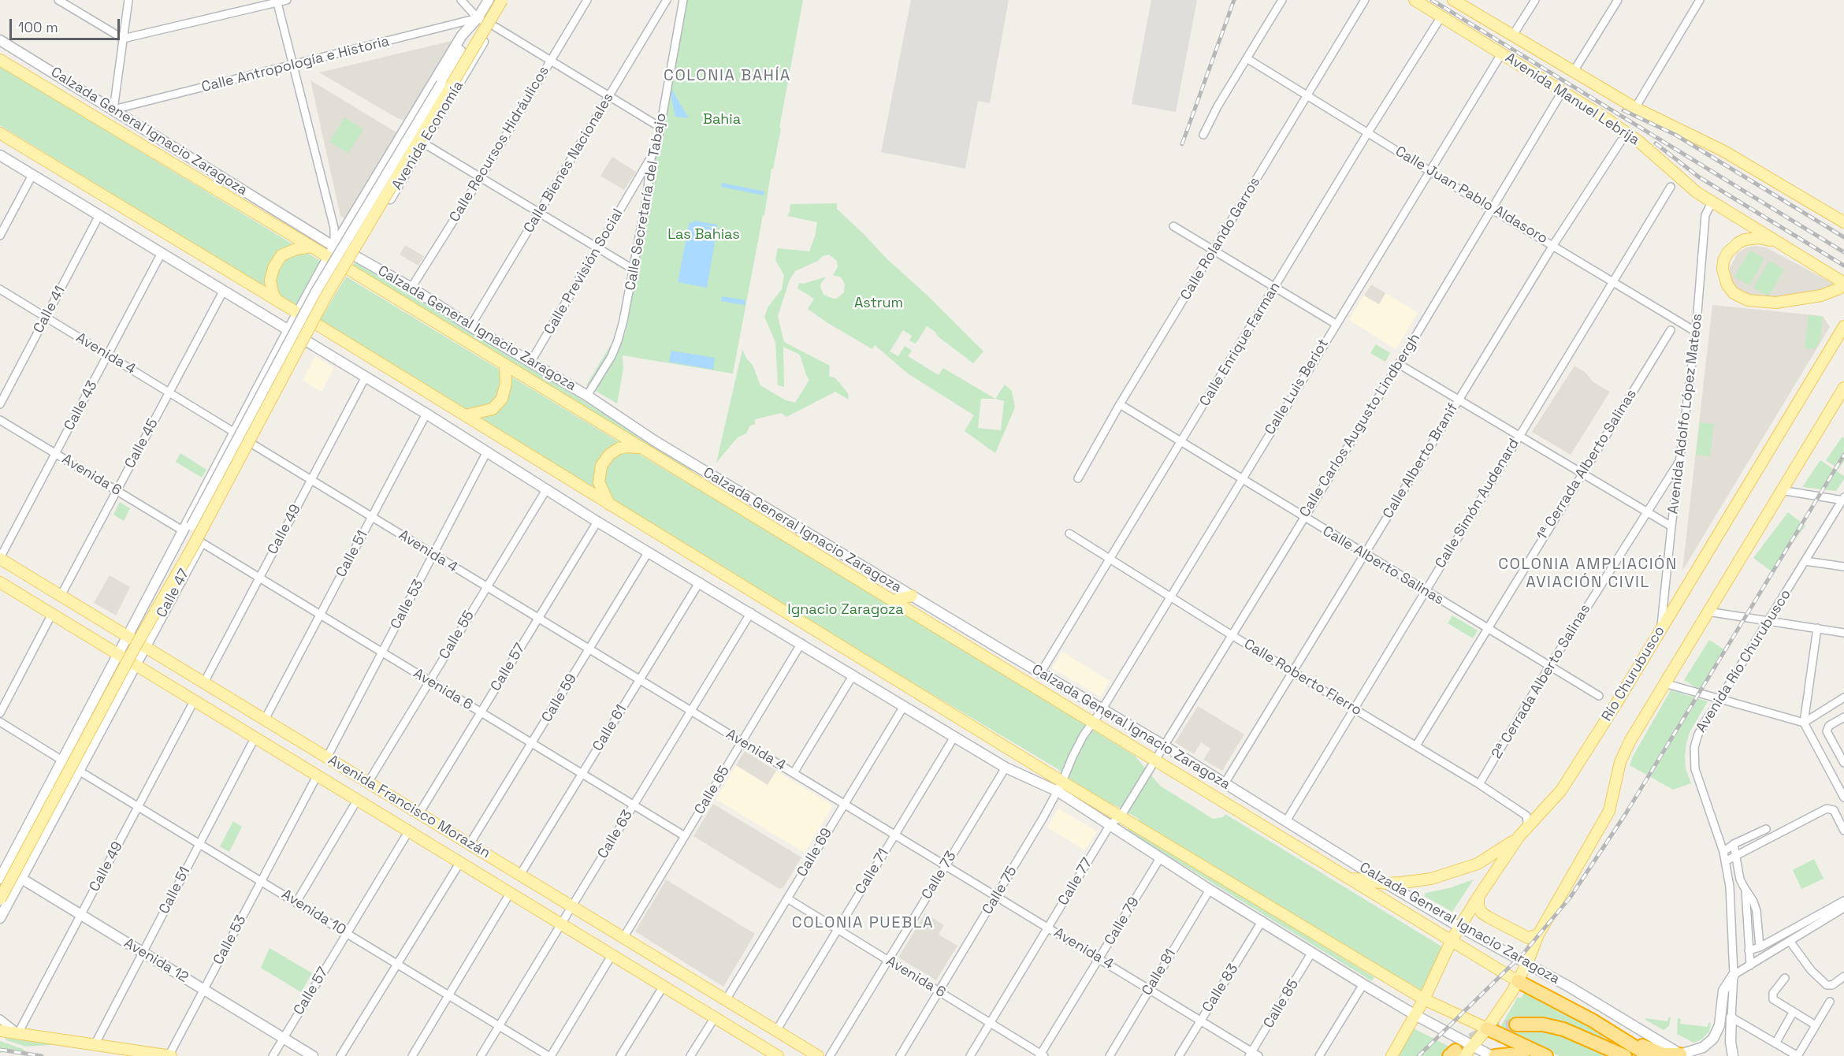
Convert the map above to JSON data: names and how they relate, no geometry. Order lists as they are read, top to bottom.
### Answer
{
  "streets": {
    "highway": ["Calzada General Ignacio Zaragoza"],
    "main road": [
      "Avenida Manuel Lebrija",
      "Avenida Economía",
      "Calle 47",
      "Río Churubusco",
      "Avenida Francisco Morazán",
      "Avenida 12"
    ],
    "street": [
      "Calle Antropología e Historia",
      "Calle Recursos Hidráulicos",
      "Calle Bienes Nacionales",
      "Calle Juan Pablo Aldasoro",
      "Calle Secretaría del Tabajo",
      "Calle Rolando Garros",
      "Calle Previsión Social",
      "Calle 41",
      "Calle Enrique Farman",
      "Avenida 4",
      "Calle Luis Beriot",
      "Calle 43",
      "Avenida Adolfo López Mateos",
      "Calle Carlos Augusto Lindbergh",
      "Calle 45",
      "Calle Alberto Branif",
      "1ª Cerrada Alberto Salinas",
      "Avenida 6",
      "Calle Simón Audenard",
      "Calle 49",
      "Calle 51",
      "Calle Alberto Salinas",
      "Calle 53",
      "Calle 55",
      "Avenida Río Churubusco",
      "Calle 57",
      "Calle Roberto Fierro",
      "2ª Cerrada Alberto Salinas",
      "Calle 59",
      "Calle 61",
      "Calle 65",
      "Calle 63",
      "Calle 69",
      "Calle 71",
      "Calle 73",
      "Calle 77",
      "Calle 75",
      "Avenida 10",
      "Calle 79",
      "Calle 81",
      "Calle 83",
      "Calle 85"
    ]
  },
  "crossings": [
    ["Calle Antropología e Historia", "Calzada General Ignacio Zaragoza"],
    ["Calle Antropología e Historia", "Avenida Economía"],
    ["Avenida Manuel Lebrija", "Calle Enrique Farman"],
    ["Avenida Manuel Lebrija", "Calle Luis Beriot"],
    ["Avenida Manuel Lebrija", "Avenida Adolfo López Mateos"],
    ["Avenida Manuel Lebrija", "Calle Carlos Augusto Lindbergh"],
    ["Calzada General Ignacio Zaragoza", "Avenida Economía"],
    ["Calzada General Ignacio Zaragoza", "Calle Recursos Hidráulicos"],
    ["Calzada General Ignacio Zaragoza", "Calle Bienes Nacionales"],
    ["Calzada General Ignacio Zaragoza", "Calle Secretaría del Tabajo"],
    ["Calzada General Ignacio Zaragoza", "Calle Previsión Social"],
    ["Calzada General Ignacio Zaragoza", "Calle Enrique Farman"],
    ["Calzada General Ignacio Zaragoza", "Calle Luis Beriot"],
    ["Calzada General Ignacio Zaragoza", "Calle Carlos Augusto Lindbergh"],
    ["Calzada General Ignacio Zaragoza", "Calle Alberto Branif"],
    ["Calzada General Ignacio Zaragoza", "Calle Simón Audenard"],
    ["Calzada General Ignacio Zaragoza", "Calle 47"],
    ["Calzada General Ignacio Zaragoza", "Río Churubusco"],
    ["Calzada General Ignacio Zaragoza", "Calle 77"],
    ["Calzada General Ignacio Zaragoza", "Calle 75"],
    ["Avenida Economía", "Calle 47"],
    ["Calle Juan Pablo Aldasoro", "Calle Rolando Garros"],
    ["Calle Juan Pablo Aldasoro", "Calle Enrique Farman"],
    ["Calle Juan Pablo Aldasoro", "Calle Luis Beriot"],
    ["Calle Juan Pablo Aldasoro", "Avenida Adolfo López Mateos"],
    ["Calle Juan Pablo Aldasoro", "Calle Carlos Augusto Lindbergh"],
    ["Calle Juan Pablo Aldasoro", "Calle Alberto Branif"],
    ["Calle Juan Pablo Aldasoro", "Calle Simón Audenard"],
    ["Calle Secretaría del Tabajo", "Calle Previsión Social"],
    ["Calle Rolando Garros", "Calle Alberto Salinas"],
    ["Calle 41", "Avenida 4"],
    ["Calle Enrique Farman", "Calle Alberto Salinas"],
    ["Calle Enrique Farman", "Calle Roberto Fierro"],
    ["Avenida 4", "Calle 43"],
    ["Avenida 4", "Calle 45"],
    ["Avenida 4", "Calle 49"],
    ["Avenida 4", "Calle 51"],
    ["Avenida 4", "Calle 47"],
    ["Avenida 4", "Calle 53"],
    ["Avenida 4", "Calle 55"],
    ["Avenida 4", "Calle 57"],
    ["Avenida 4", "Calle 59"],
    ["Avenida 4", "Calle 61"],
    ["Avenida 4", "Calle 65"],
    ["Avenida 4", "Calle 63"],
    ["Avenida 4", "Calle 69"],
    ["Avenida 4", "Calle 71"],
    ["Avenida 4", "Calle 73"],
    ["Avenida 4", "Calle 77"],
    ["Avenida 4", "Calle 75"],
    ["Avenida 4", "Calle 79"],
    ["Avenida 4", "Calle 81"],
    ["Avenida 4", "Calle 83"],
    ["Avenida 4", "Calle 85"],
    ["Calle Luis Beriot", "Calle Alberto Salinas"],
    ["Calle Luis Beriot", "Calle Roberto Fierro"],
    ["Calle Luis Beriot", "Calle 75"],
    ["Calle 43", "Avenida 6"],
    ["Calle 43", "Avenida Francisco Morazán"],
    ["Avenida Adolfo López Mateos", "Río Churubusco"],
    ["Avenida Adolfo López Mateos", "2ª Cerrada Alberto Salinas"],
    ["Calle Carlos Augusto Lindbergh", "Calle Alberto Salinas"],
    ["Calle Carlos Augusto Lindbergh", "Calle Roberto Fierro"],
    ["Calle Carlos Augusto Lindbergh", "Calle 77"],
    ["Calle 45", "Avenida 6"],
    ["Calle 45", "Avenida Francisco Morazán"],
    ["Calle Alberto Branif", "Calle Alberto Salinas"],
    ["Calle Alberto Branif", "Calle Roberto Fierro"],
    ["1ª Cerrada Alberto Salinas", "Calle Alberto Salinas"],
    ["1ª Cerrada Alberto Salinas", "Calle Roberto Fierro"],
    ["Avenida 6", "Calle 49"],
    ["Avenida 6", "Calle 51"],
    ["Avenida 6", "Calle 47"],
    ["Avenida 6", "Calle 53"],
    ["Avenida 6", "Calle 55"],
    ["Avenida 6", "Calle 57"],
    ["Avenida 6", "Calle 59"],
    ["Avenida 6", "Calle 61"],
    ["Avenida 6", "Calle 65"],
    ["Avenida 6", "Calle 63"],
    ["Avenida 6", "Calle 69"],
    ["Avenida 6", "Calle 71"],
    ["Avenida 6", "Calle 73"],
    ["Avenida 6", "Calle 77"],
    ["Avenida 6", "Calle 75"],
    ["Avenida 6", "Calle 79"],
    ["Calle Simón Audenard", "Calle Alberto Salinas"],
    ["Calle Simón Audenard", "Calle Roberto Fierro"],
    ["Calle 49", "Avenida Francisco Morazán"],
    ["Calle 49", "Avenida 10"],
    ["Calle 49", "Avenida 12"],
    ["Calle 51", "Avenida Francisco Morazán"],
    ["Calle 51", "Avenida 10"],
    ["Calle 51", "Avenida 12"],
    ["Calle Alberto Salinas", "2ª Cerrada Alberto Salinas"],
    ["Calle 47", "Avenida Francisco Morazán"],
    ["Calle 47", "Avenida 10"],
    ["Calle 47", "Avenida 12"],
    ["Calle 53", "Avenida Francisco Morazán"],
    ["Calle 53", "Avenida 10"],
    ["Calle 53", "Avenida 12"],
    ["Calle 55", "Avenida Francisco Morazán"],
    ["Calle 57", "Avenida Francisco Morazán"],
    ["Calle 57", "Avenida 10"],
    ["Calle 57", "Avenida 12"],
    ["Río Churubusco", "Calle Roberto Fierro"],
    ["Calle Roberto Fierro", "2ª Cerrada Alberto Salinas"],
    ["Calle 59", "Avenida Francisco Morazán"],
    ["Calle 61", "Avenida Francisco Morazán"],
    ["Calle 65", "Avenida Francisco Morazán"],
    ["Avenida Francisco Morazán", "Calle 63"],
    ["Avenida Francisco Morazán", "Calle 69"],
    ["Avenida Francisco Morazán", "Calle 71"],
    ["Calle 63", "Avenida 10"]
  ],
  "districts": ["COLONIA BAHÍA", "COLONIA AMPLIACIÓN AVIACIÓN CIVIL", "COLONIA PUEBLA"],
  "parks": [
    "Bahia",
    "Las Bahias",
    "Astrum",
    "Ignacio Zaragoza"
  ],
  "scale_bar": "100 m"
}
